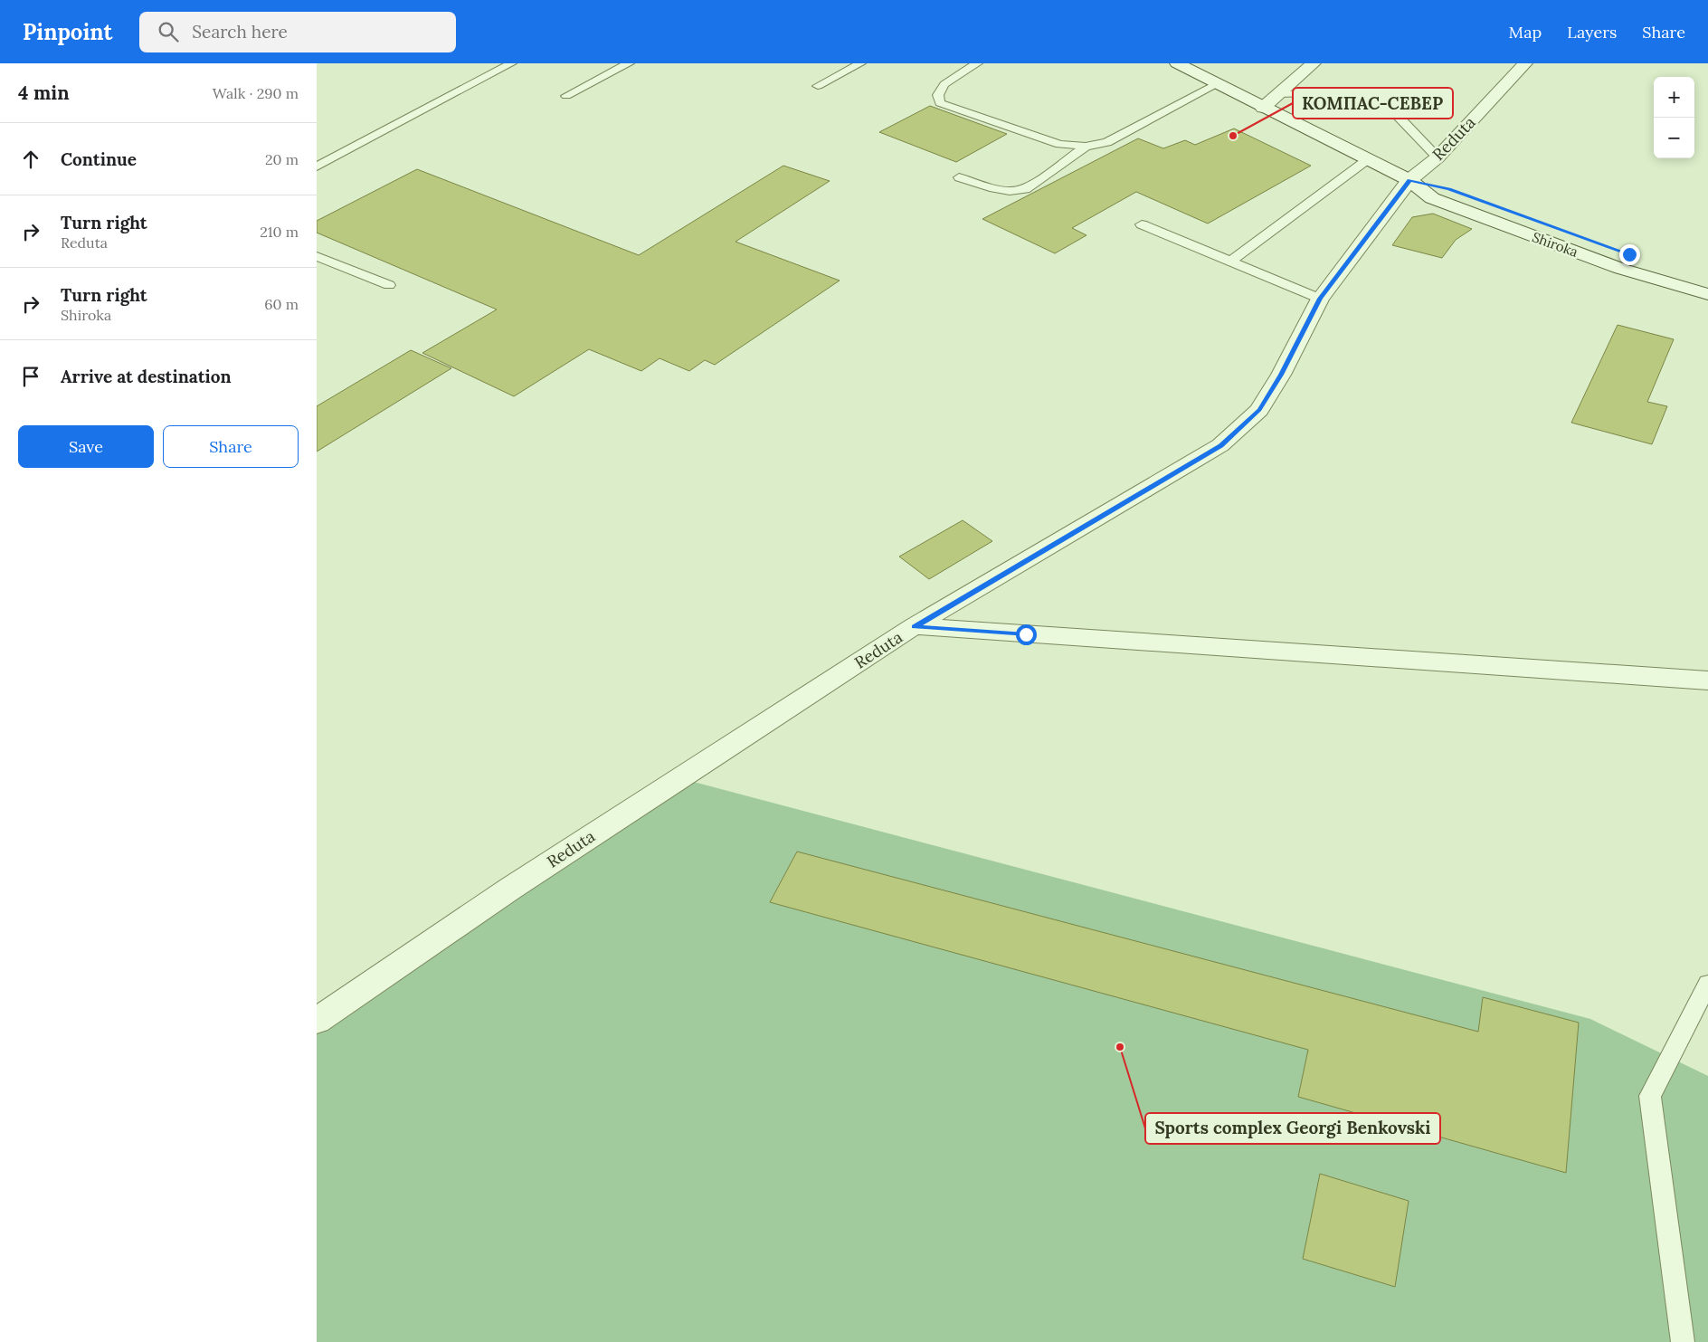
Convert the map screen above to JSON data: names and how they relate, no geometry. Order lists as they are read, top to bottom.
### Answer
{
  "streets": {
    "street": ["Reduta", "Shiroka"]
  },
  "crossings": [
    ["Reduta", "Shiroka"]
  ],
  "places": ["КОМПАС-СЕВЕР", "Sports complex Georgi Benkovski"],
  "page": {
    "header": "Pinpoint",
    "search": "Search here",
    "nav": ["Map", "Layers", "Share"],
    "heading": ["4 min", "Walk · 290 m"],
    "map_buttons": ["+", "−"],
    "list": [
      ["Continue", "20 m"],
      ["Turn right", "Reduta", "210 m"],
      ["Turn right", "Shiroka", "60 m"],
      "Arrive at destination"
    ],
    "buttons": ["Save", "Share"]
  }
}
